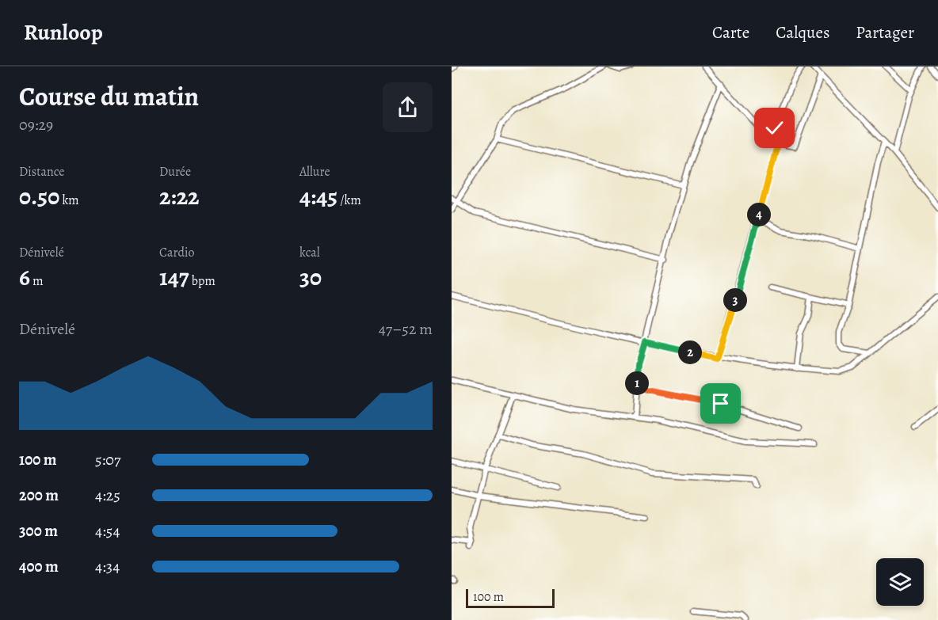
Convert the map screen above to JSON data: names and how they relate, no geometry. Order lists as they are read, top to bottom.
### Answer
{
  "scale_bar": "100 m",
  "page": {
    "header": "Runloop",
    "nav": ["Carte", "Calques", "Partager"],
    "heading": ["Course du matin", "09:29"],
    "stats": [
      ["Distance", "0.50 km"],
      ["Durée", "2:22"],
      ["Allure", "4:45 /km"],
      ["Dénivelé", "6 m"],
      ["Cardio", "147 bpm"],
      ["kcal", "30"]
    ],
    "pins": [
      "4",
      "3",
      "2",
      "1"
    ],
    "chart": ["Dénivelé", "47–52 m"],
    "list": [
      {
        "name": "100 m",
        "note": "5:07"
      },
      {
        "name": "200 m",
        "note": "4:25"
      },
      {
        "name": "300 m",
        "note": "4:54"
      },
      {
        "name": "400 m",
        "note": "4:34"
      }
    ],
    "scale": "100 m"
  }
}
